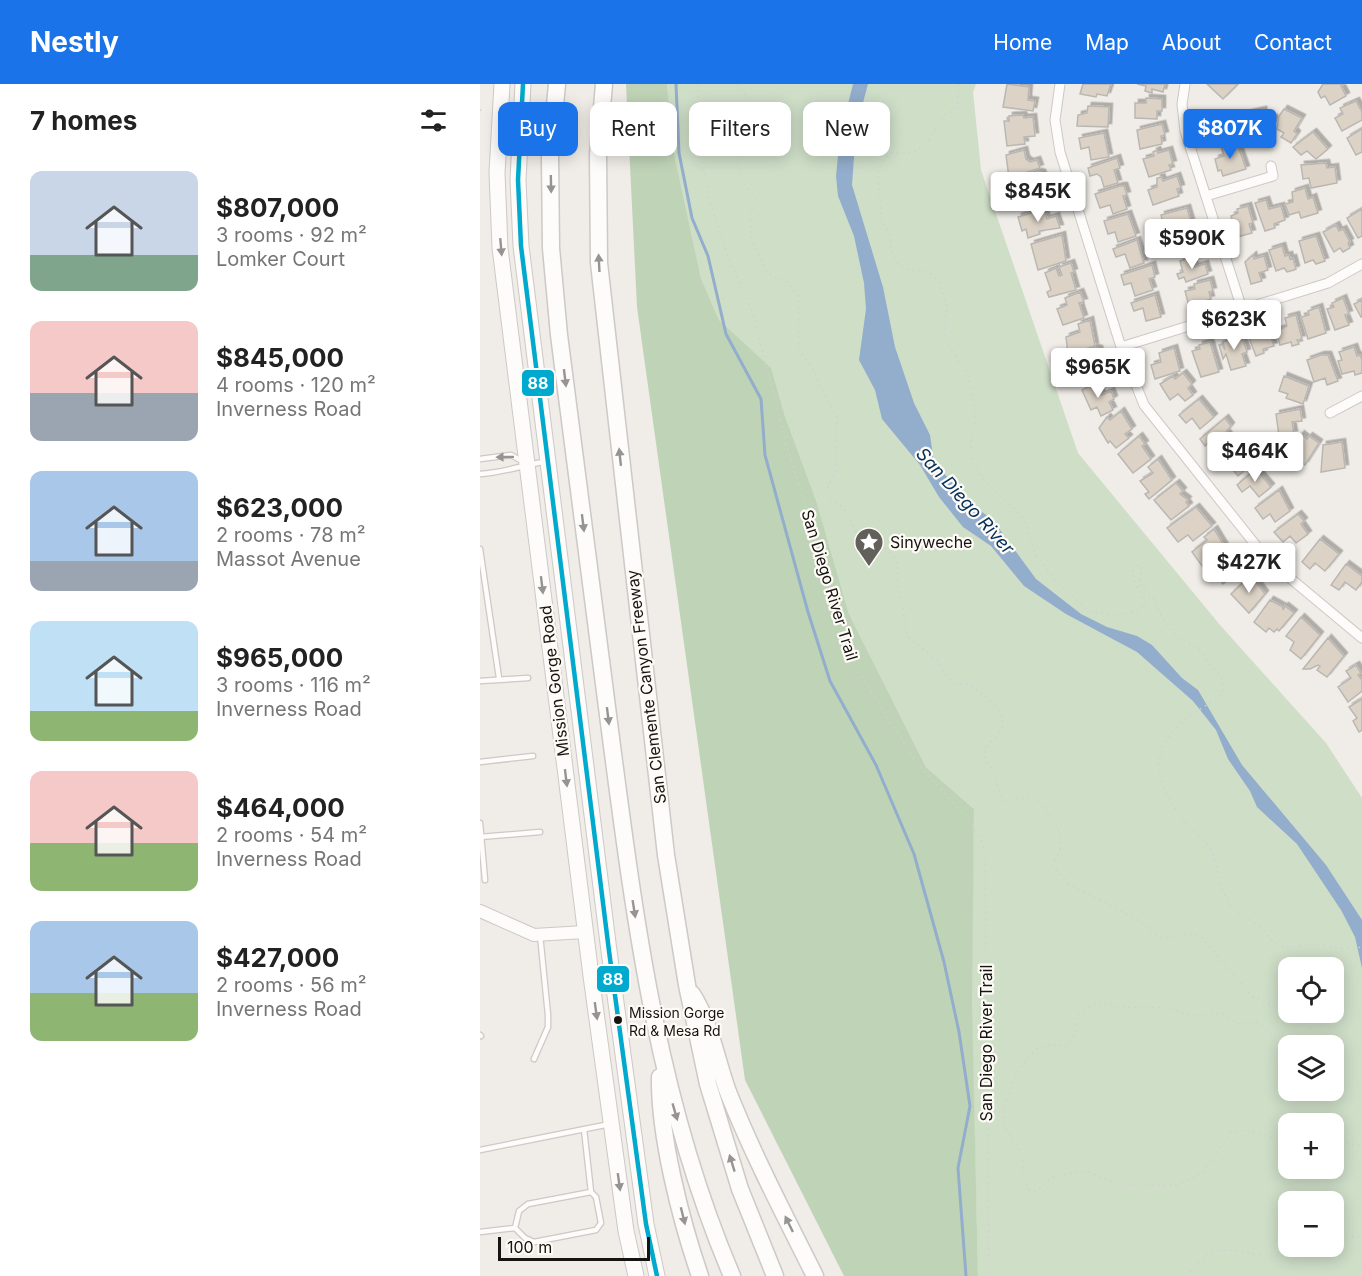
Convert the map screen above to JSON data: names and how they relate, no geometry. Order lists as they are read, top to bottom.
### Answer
{
  "streets": {
    "highway": ["San Clemente Canyon Freeway"],
    "main road": ["Mission Gorge Road"],
    "path": ["San Diego River Trail"]
  },
  "water": ["San Diego River"],
  "places": {
    "place": ["Sinyweche"],
    "other": ["Mission Gorge Rd & Mesa Rd"]
  },
  "lines": ["transit line 88"],
  "scale_bar": "100 m",
  "page": {
    "header": "Nestly",
    "nav": [
      "Home",
      "Map",
      "About",
      "Contact"
    ],
    "heading": "7 homes",
    "chip": [
      "Buy",
      "Rent",
      "Filters",
      "New"
    ],
    "price": [
      "$807K",
      "$845K",
      "$590K",
      "$623K",
      "$965K",
      "$464K",
      "$427K"
    ],
    "list": [
      {
        "name": "$807,000",
        "note": "3 rooms · 92 m² · Lomker Court"
      },
      {
        "name": "$845,000",
        "note": "4 rooms · 120 m² · Inverness Road"
      },
      {
        "name": "$623,000",
        "note": "2 rooms · 78 m² · Massot Avenue"
      },
      {
        "name": "$965,000",
        "note": "3 rooms · 116 m² · Inverness Road"
      },
      {
        "name": "$464,000",
        "note": "2 rooms · 54 m² · Inverness Road"
      },
      {
        "name": "$427,000",
        "note": "2 rooms · 56 m² · Inverness Road"
      }
    ],
    "map_buttons": ["+", "−"],
    "scale": "100 m"
  }
}
